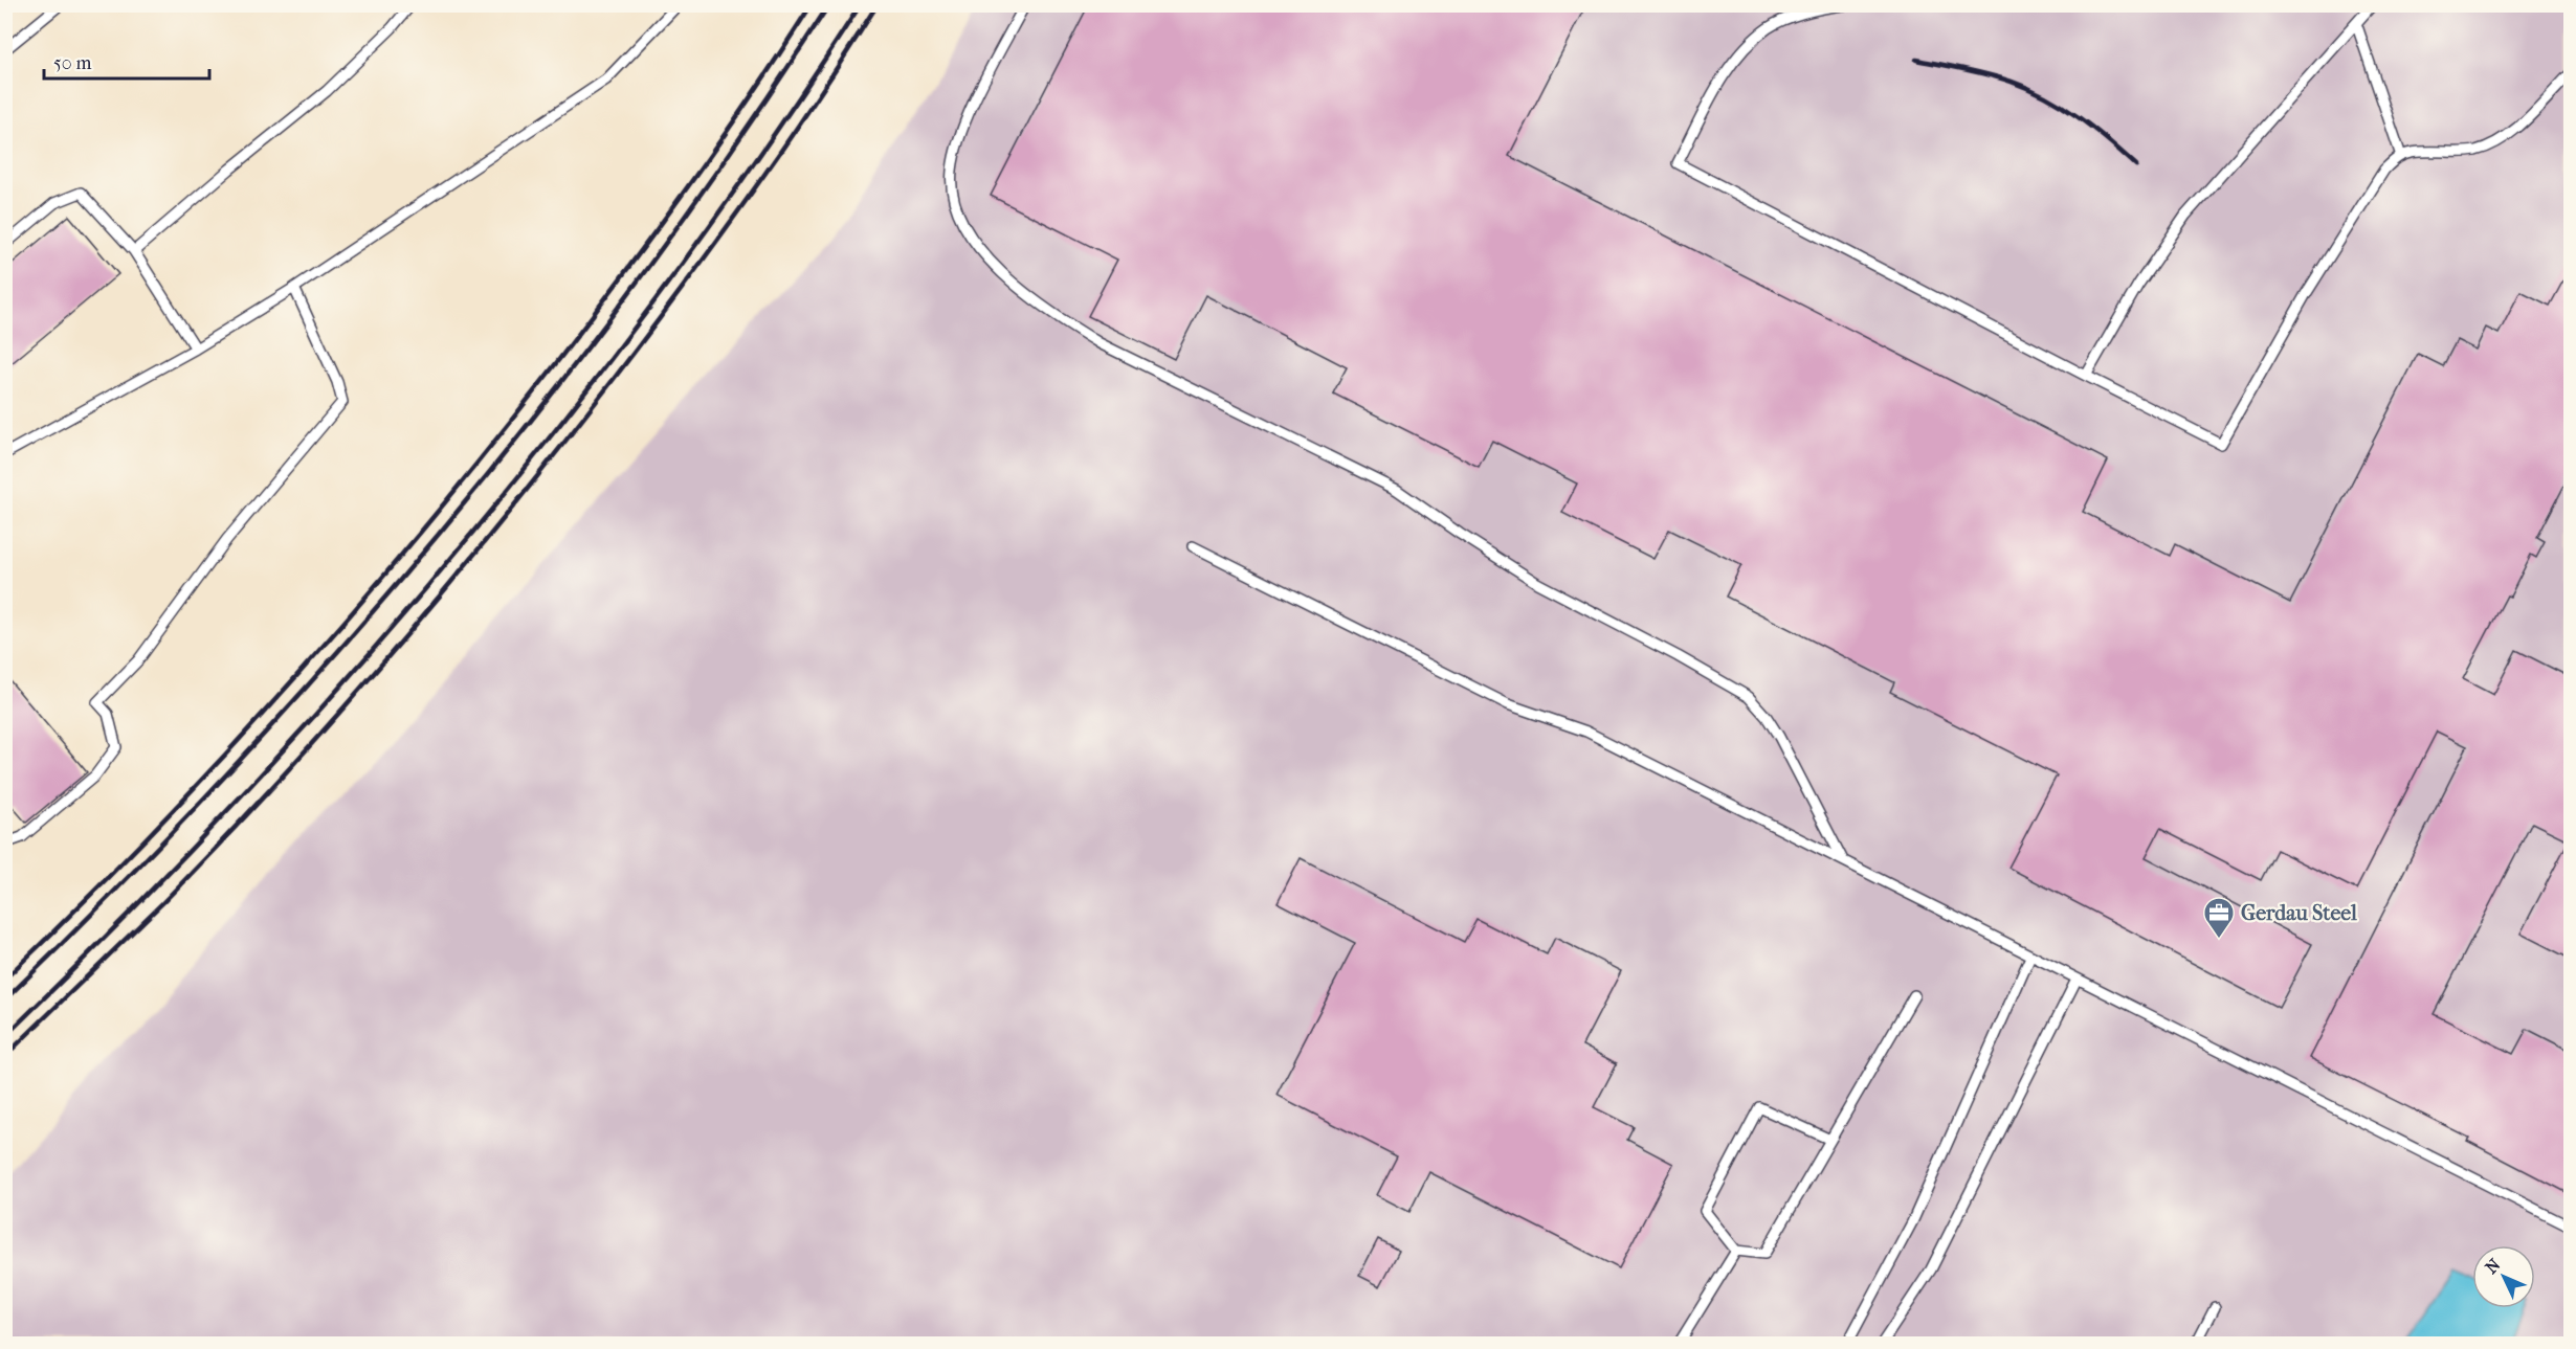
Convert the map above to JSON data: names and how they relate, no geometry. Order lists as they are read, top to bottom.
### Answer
{
  "places": {
    "office": ["Gerdau Steel"]
  },
  "scale_bar": "50 m",
  "north": "top left"
}
